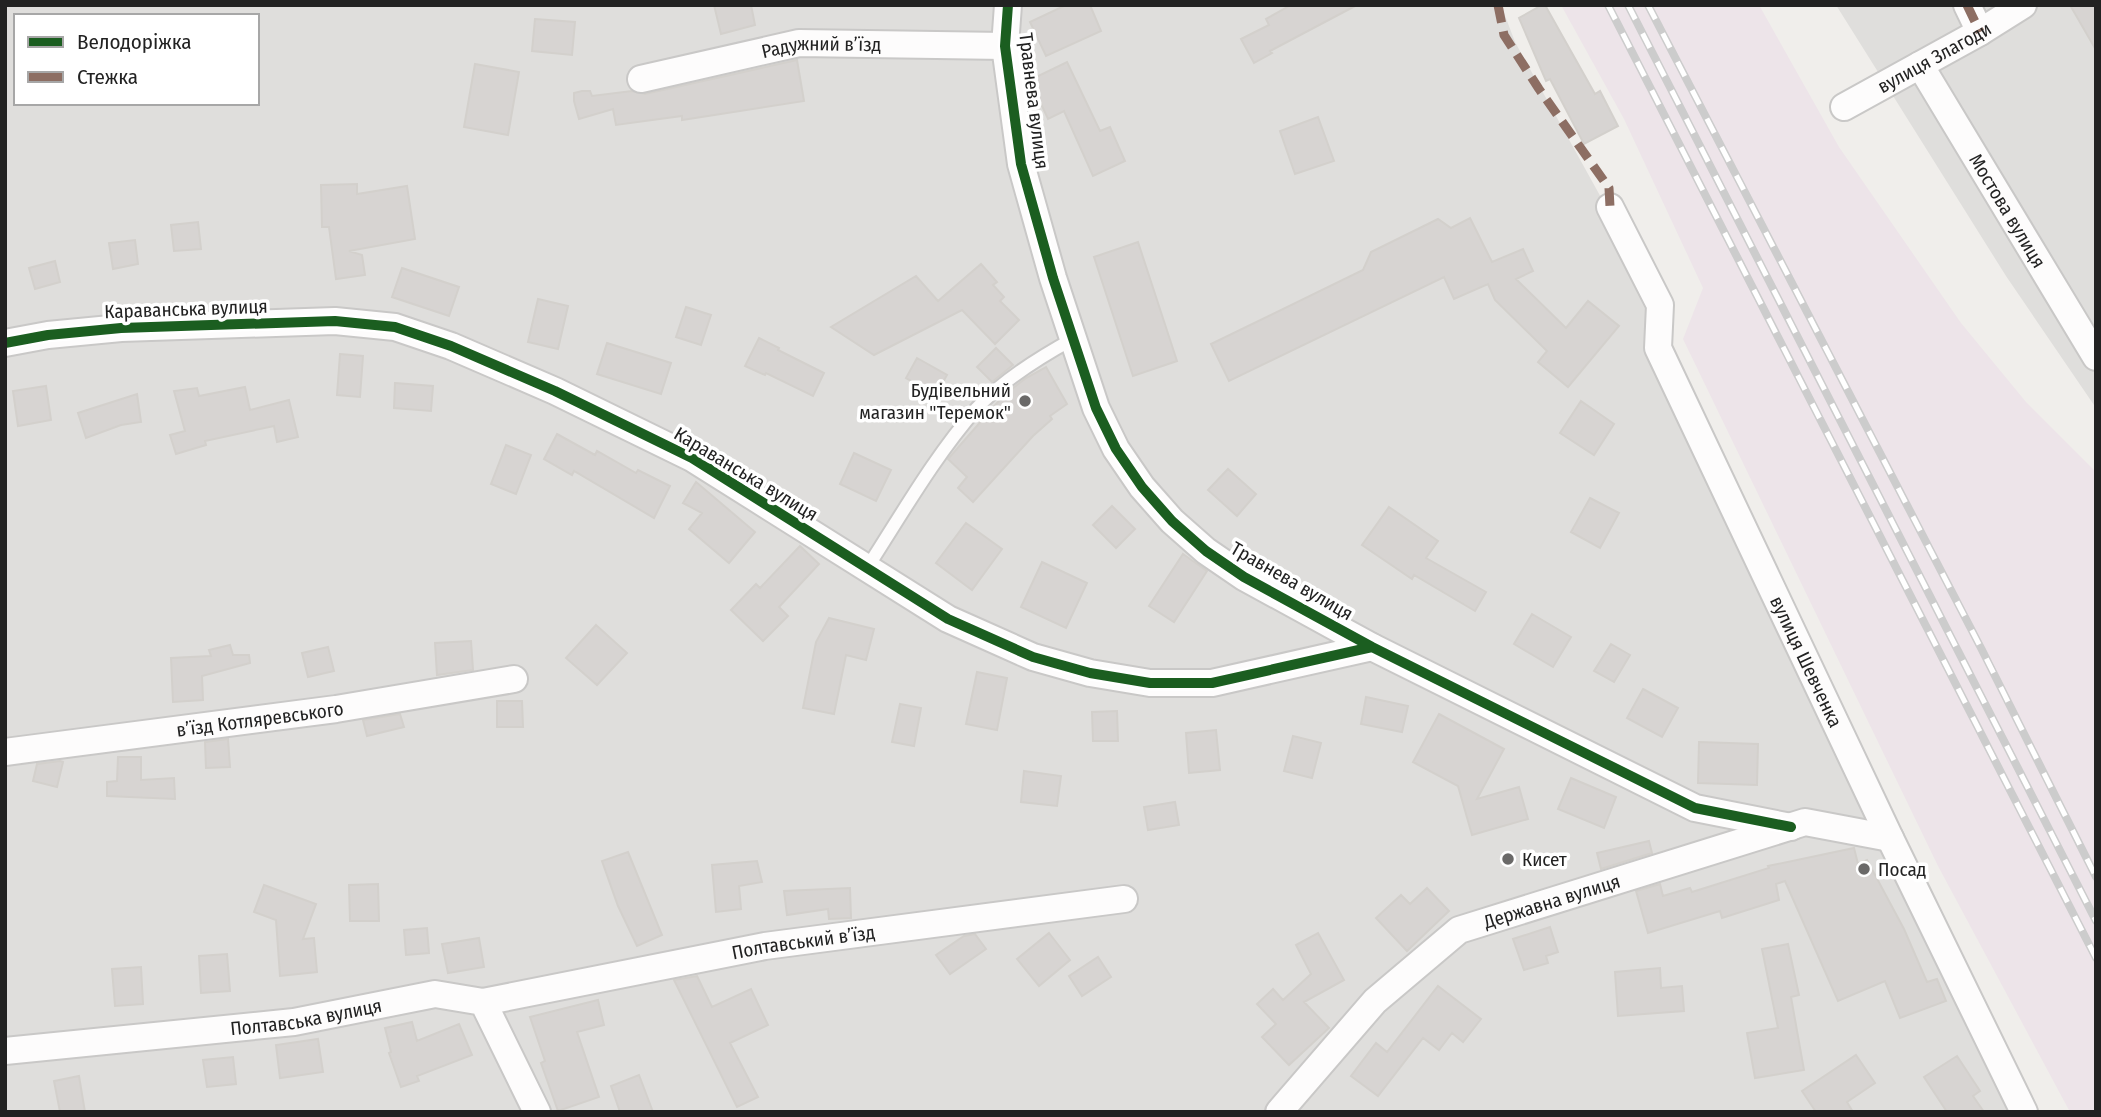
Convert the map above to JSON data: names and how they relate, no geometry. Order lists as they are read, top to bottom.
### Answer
{
  "streets": {
    "street": [
      "Радужний в’їзд",
      "вулиця Злагоди",
      "Травнева вулиця",
      "Мостова вулиця",
      "Караванська вулиця",
      "вулиця Шевченка",
      "в’їзд Котляревського",
      "Державна вулиця",
      "Полтавський в’їзд",
      "Полтавська вулиця"
    ]
  },
  "crossings": [
    ["Радужний в’їзд", "Травнева вулиця"],
    ["вулиця Злагоди", "Мостова вулиця"],
    ["Травнева вулиця", "Караванська вулиця"],
    ["Травнева вулиця", "Державна вулиця"],
    ["вулиця Шевченка", "Державна вулиця"],
    ["Полтавський в’їзд", "Полтавська вулиця"]
  ],
  "places": ["Будівельний магазин \"Теремок\"", "Кисет", "Посад"],
  "legend": ["Велодоріжка", "Стежка"]
}
